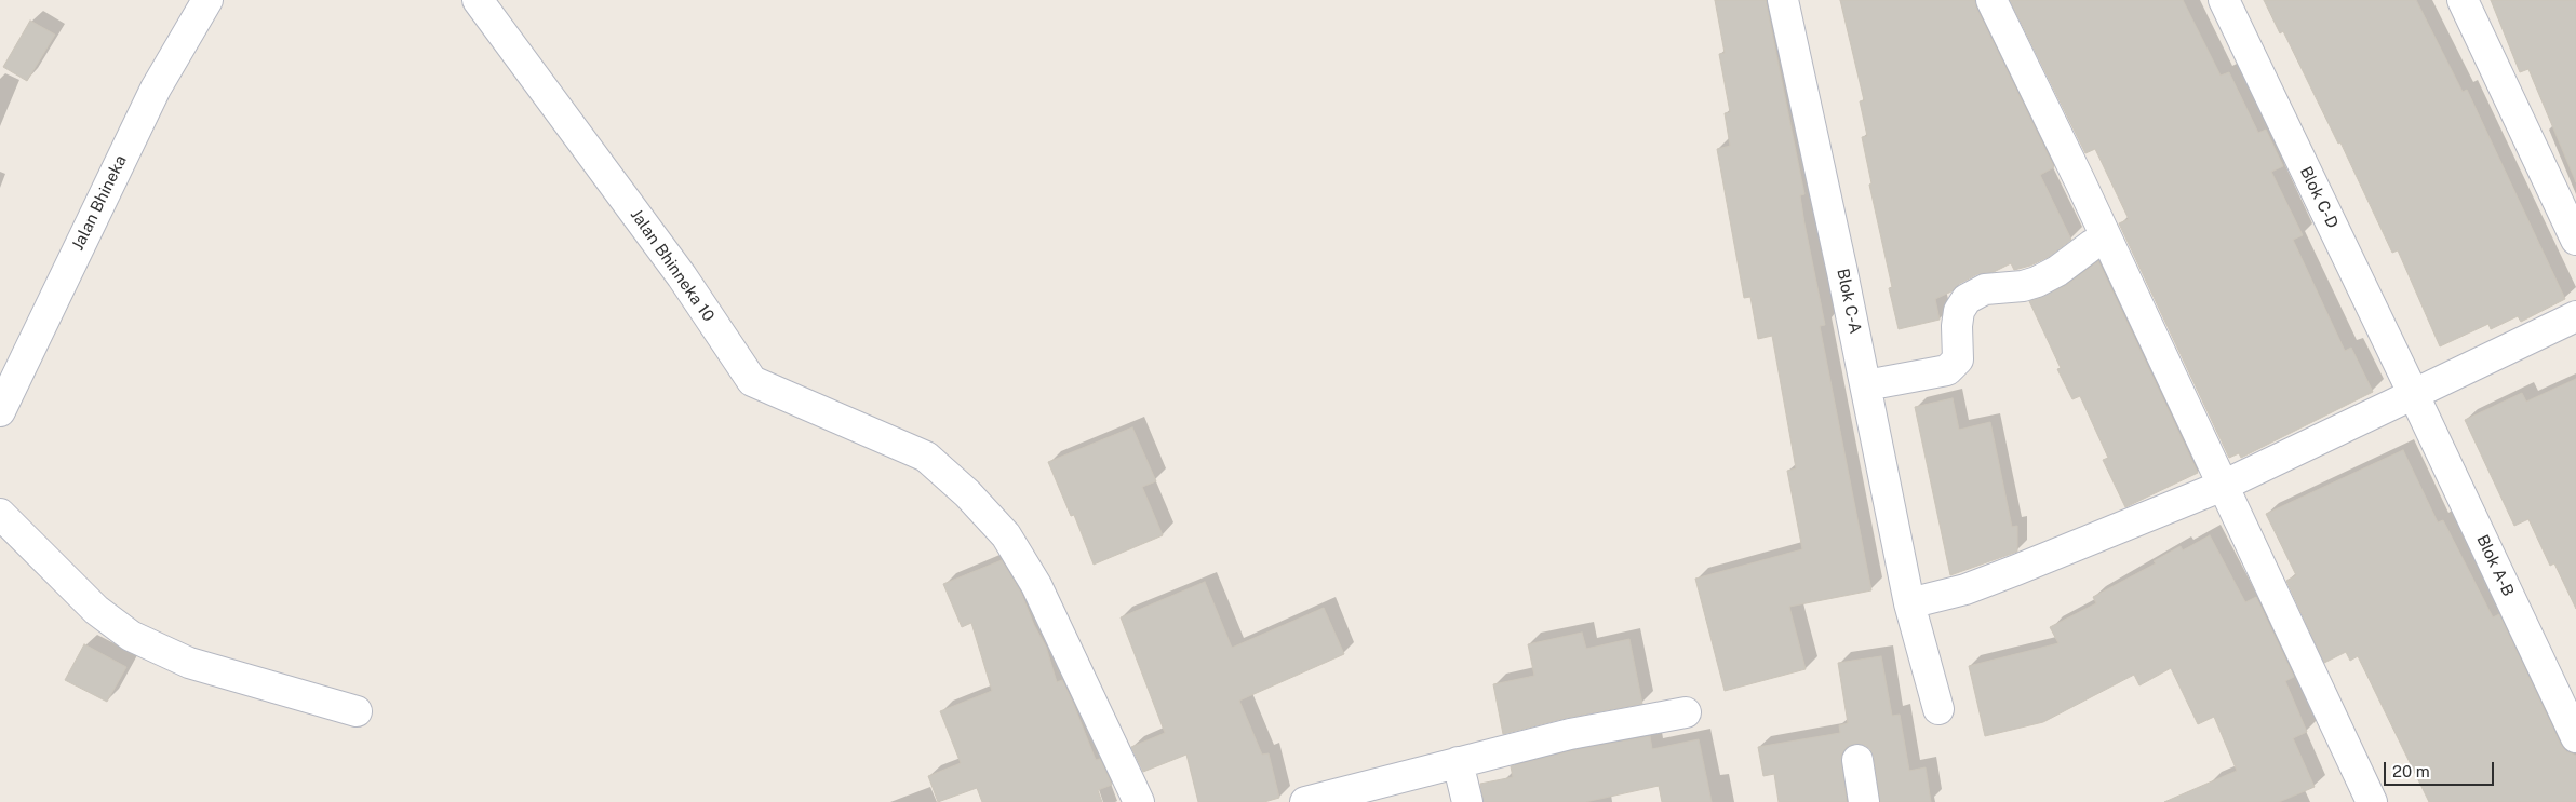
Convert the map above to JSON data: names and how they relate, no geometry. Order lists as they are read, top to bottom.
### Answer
{
  "streets": {
    "street": [
      "Blok C-D",
      "Jalan Bhineka",
      "Jalan Bhinneka 10",
      "Blok C-A",
      "Blok A-B"
    ]
  },
  "crossings": [
    ["Blok C-D", "Blok A-B"]
  ],
  "scale_bar": "20 m"
}
